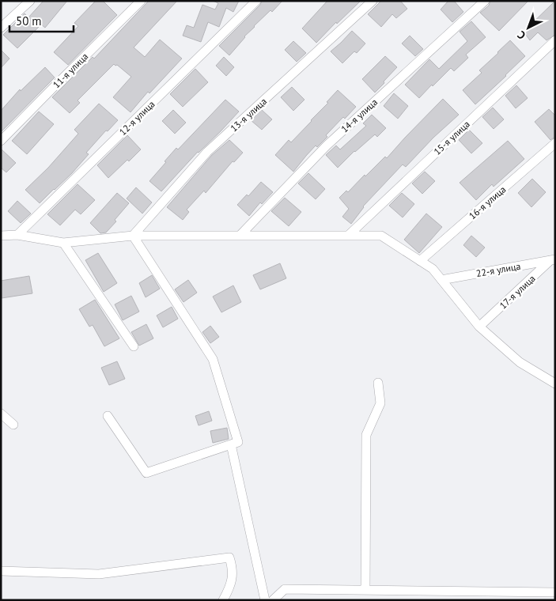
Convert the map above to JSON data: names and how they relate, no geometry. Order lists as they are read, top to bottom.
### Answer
{
  "streets": {
    "street": [
      "11-я улица",
      "13-я улица",
      "14-я улица",
      "12-я улица",
      "15-я улица",
      "16-я улица",
      "22-я улица",
      "17-я улица"
    ]
  },
  "crossings": [
    ["22-я улица", "17-я улица"]
  ],
  "scale_bar": "50 m",
  "north": "bottom left"
}
